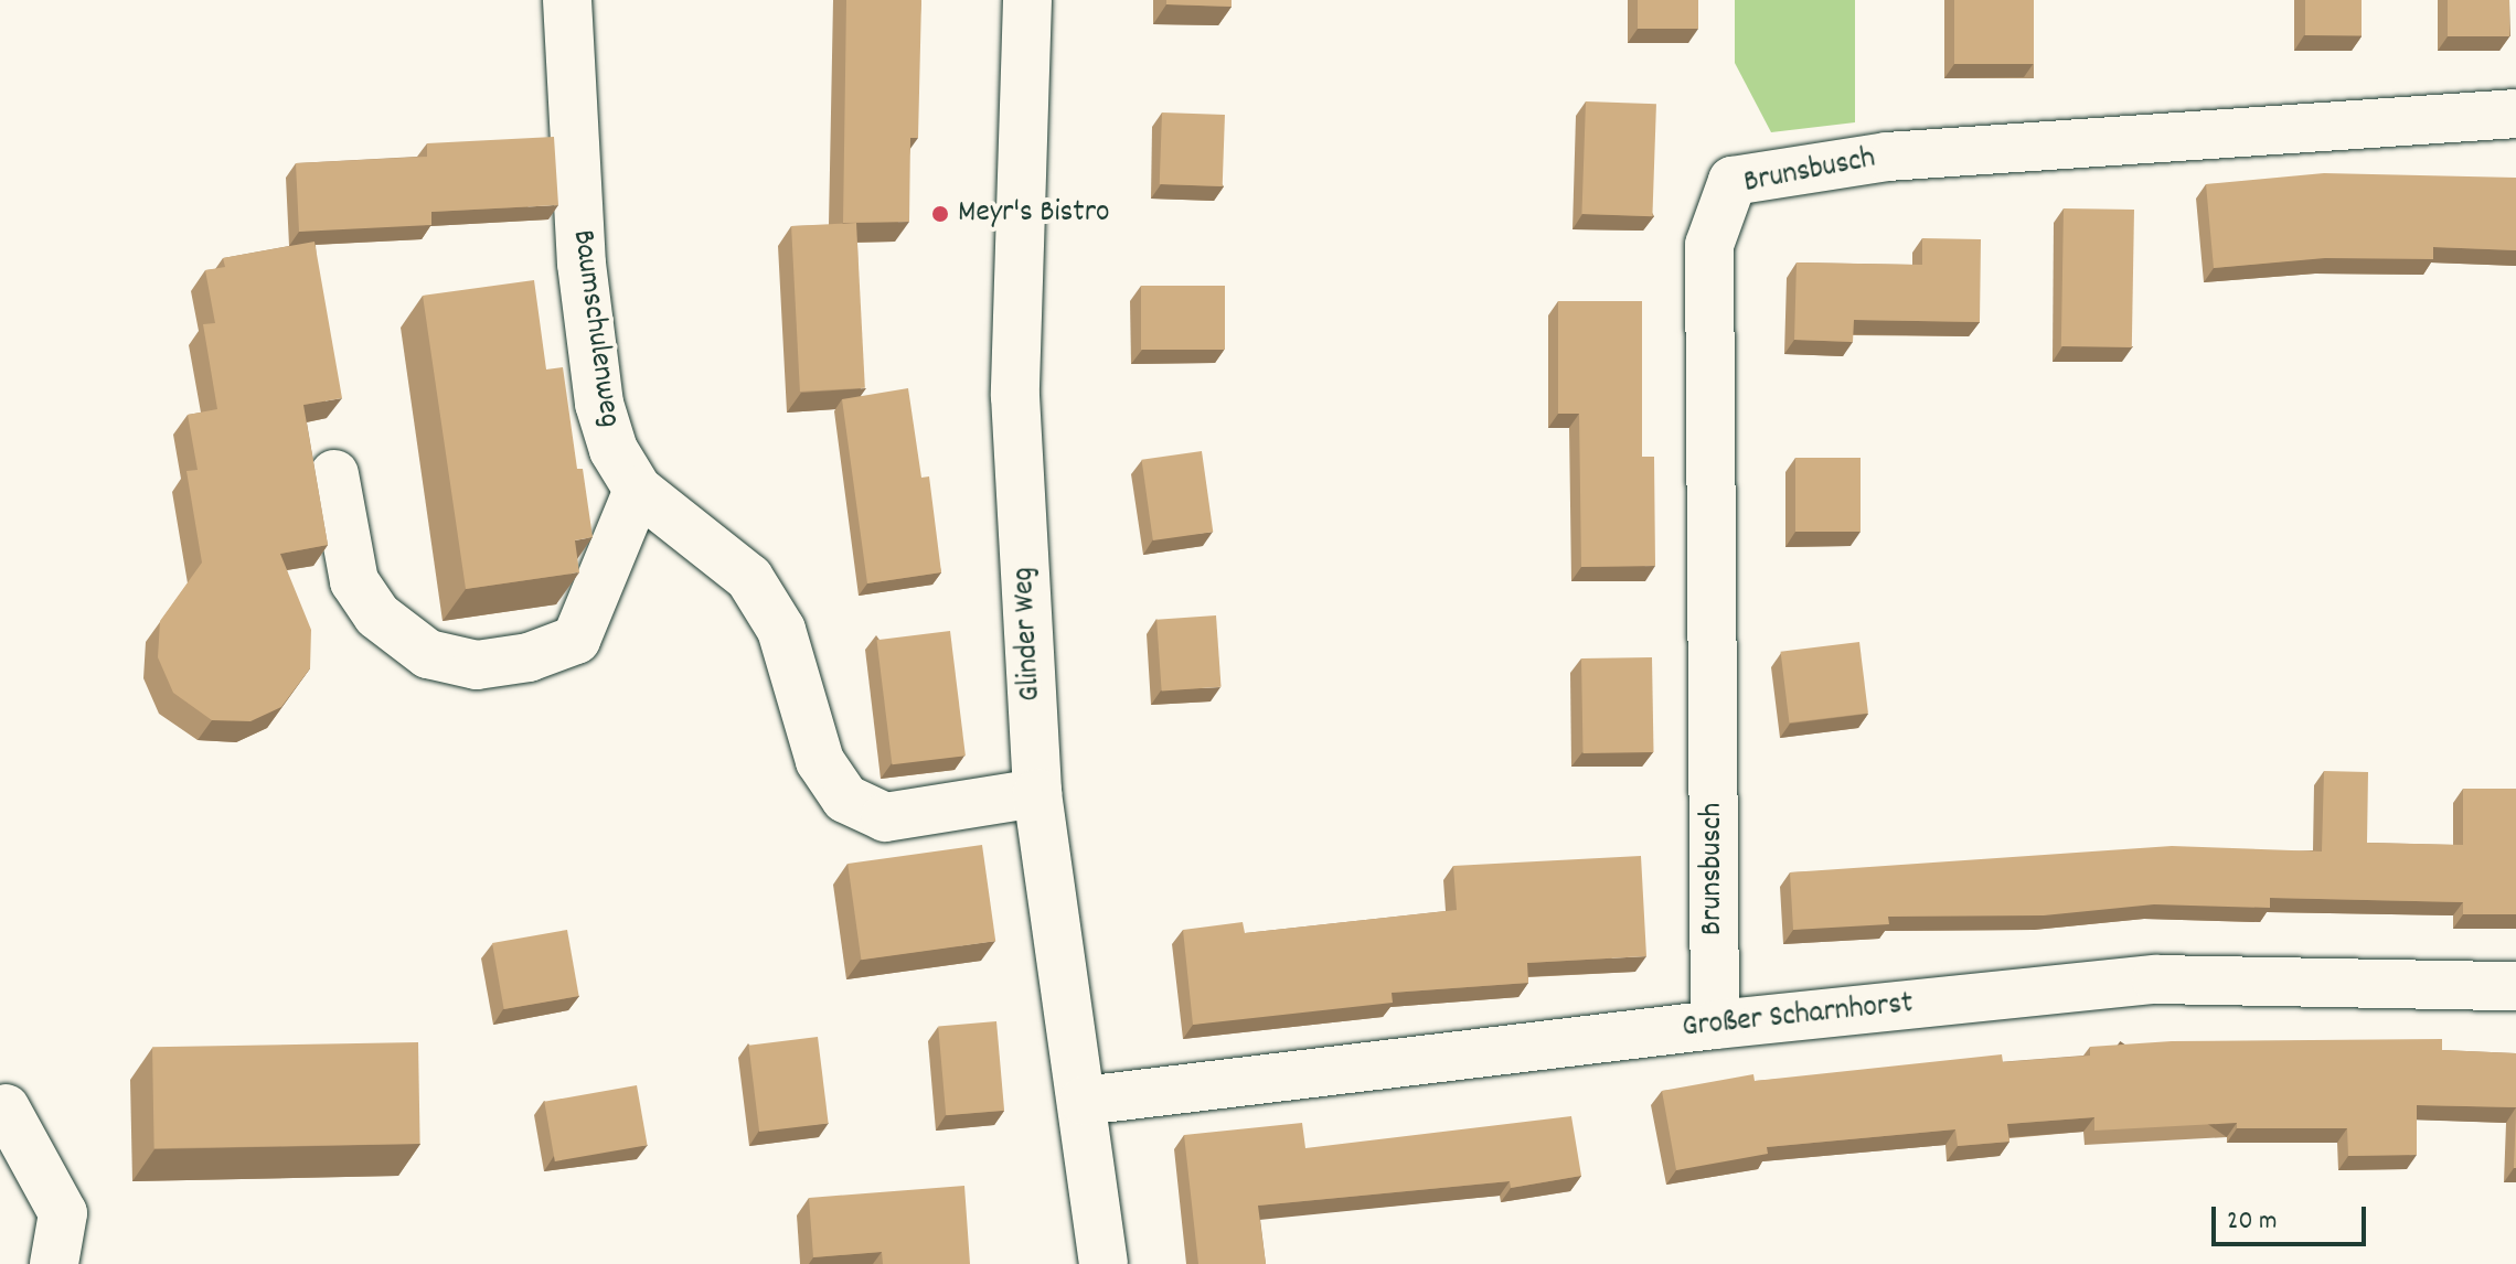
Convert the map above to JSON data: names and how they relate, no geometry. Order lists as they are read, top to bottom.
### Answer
{
  "streets": {
    "street": [
      "Brunsbusch",
      "Baumschulenweg",
      "Glinder Weg",
      "Großer Scharnhorst"
    ]
  },
  "crossings": [
    ["Brunsbusch", "Großer Scharnhorst"],
    ["Baumschulenweg", "Glinder Weg"],
    ["Glinder Weg", "Großer Scharnhorst"]
  ],
  "places": ["Meyr's Bistro"],
  "scale_bar": "20 m"
}
